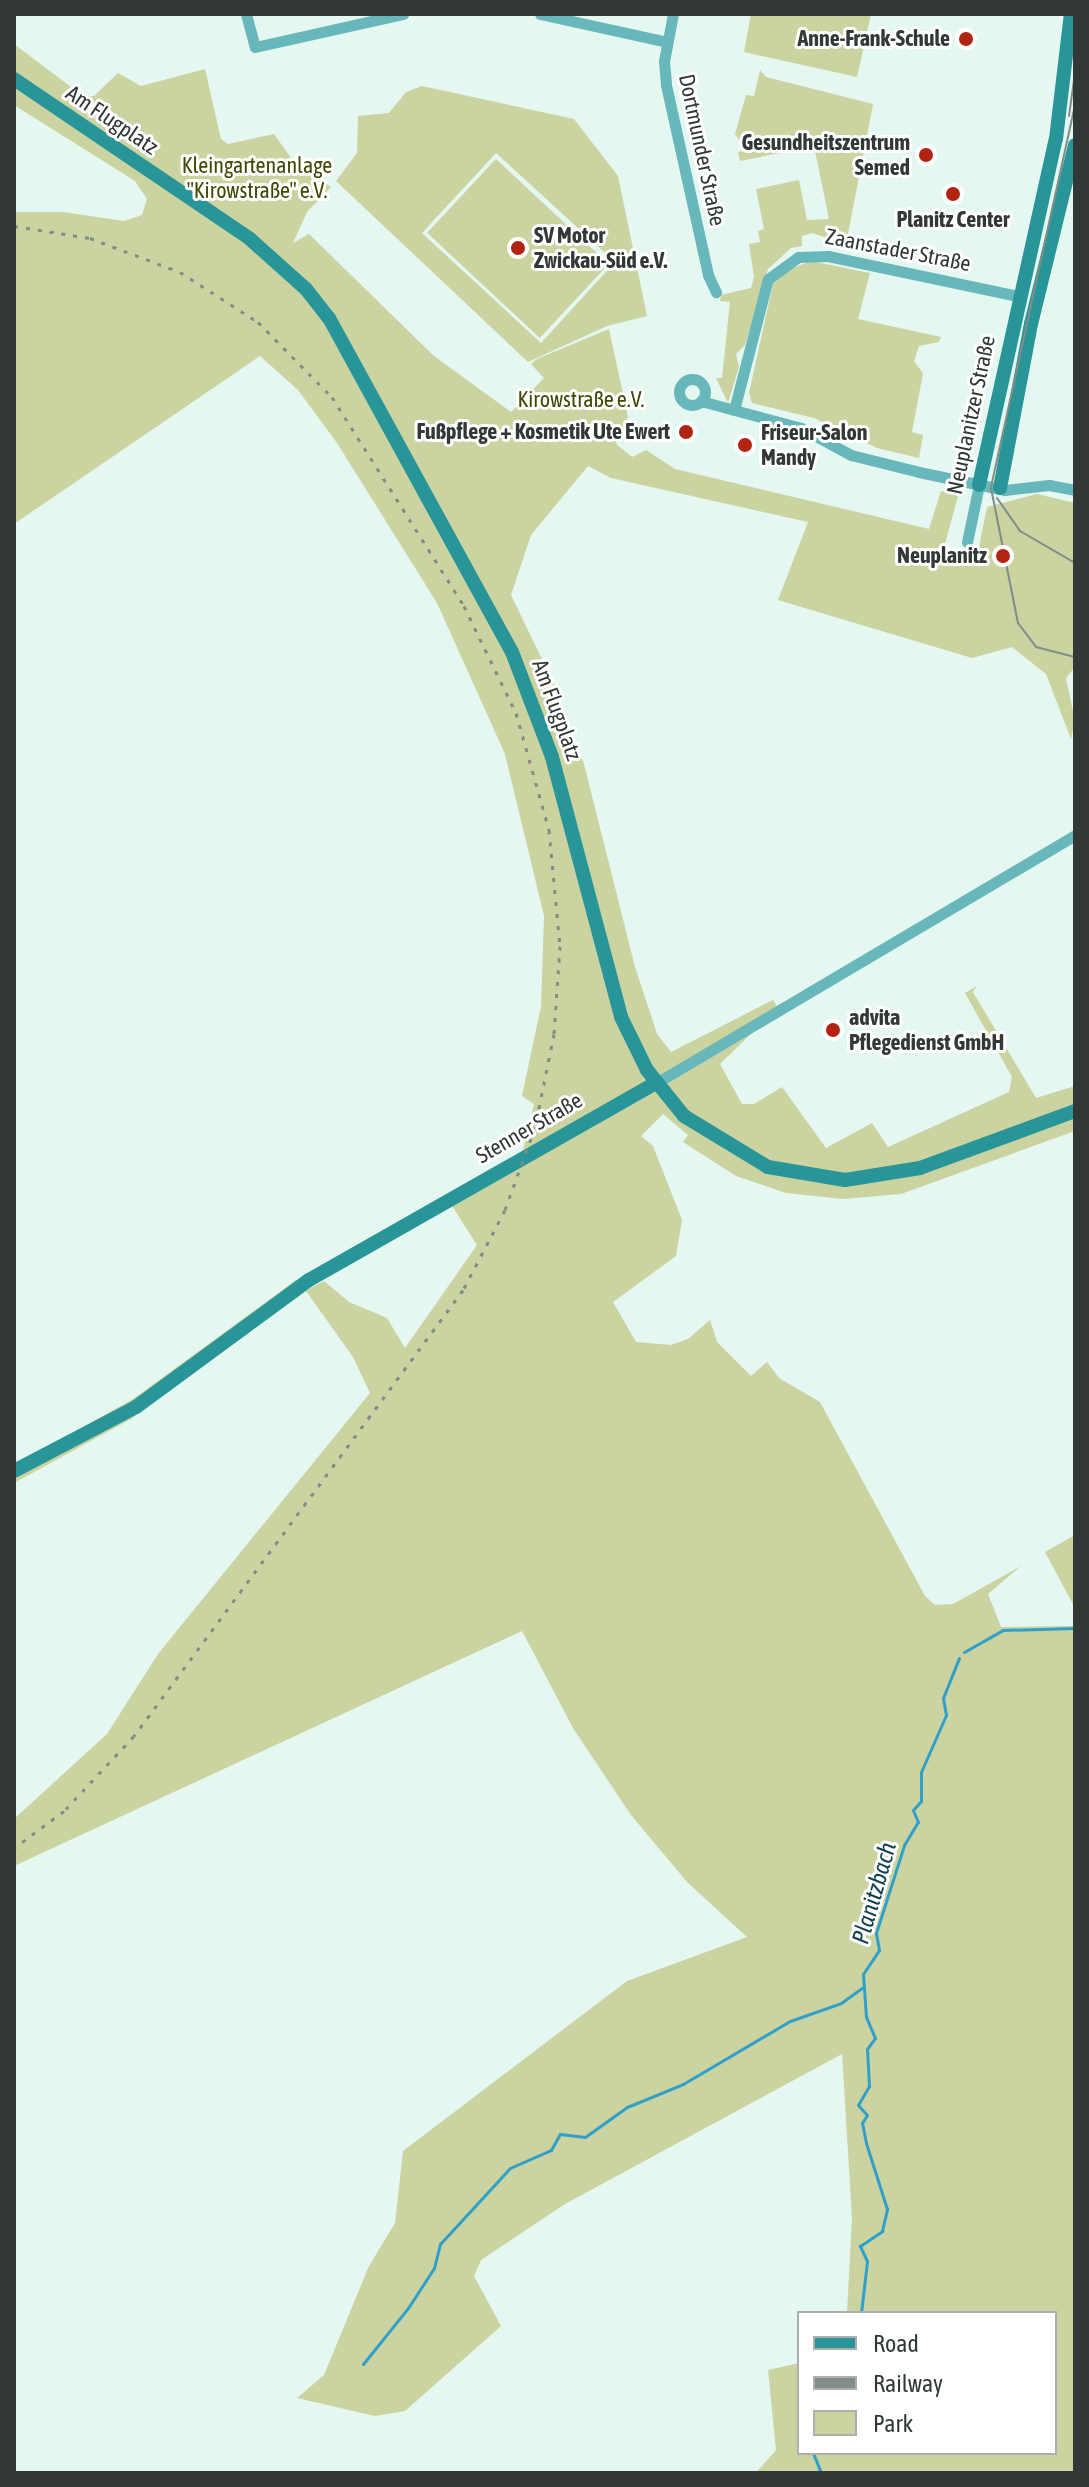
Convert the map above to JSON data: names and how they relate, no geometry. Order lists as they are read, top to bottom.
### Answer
{
  "streets": {
    "main road": ["Am Flugplatz", "Neuplanitzer Straße", "Stenner Straße"],
    "street": ["Dortmunder Straße", "Zaanstader Straße"]
  },
  "crossings": [
    ["Am Flugplatz", "Stenner Straße"],
    ["Zaanstader Straße", "Neuplanitzer Straße"]
  ],
  "water": ["Planitzbach"],
  "parks": ["Kleingartenanlage \"Kirowstraße\" e.V.", "Kirowstraße e.V."],
  "places": [
    "Anne-Frank-Schule",
    "Gesundheitszentrum Semed",
    "Planitz Center",
    "SV Motor Zwickau-Süd e.V.",
    "Fußpflege + Kosmetik Ute Ewert",
    "Friseur-Salon Mandy",
    "Neuplanitz",
    "advita Pflegedienst GmbH"
  ],
  "legend": ["Road", "Railway", "Park"]
}
